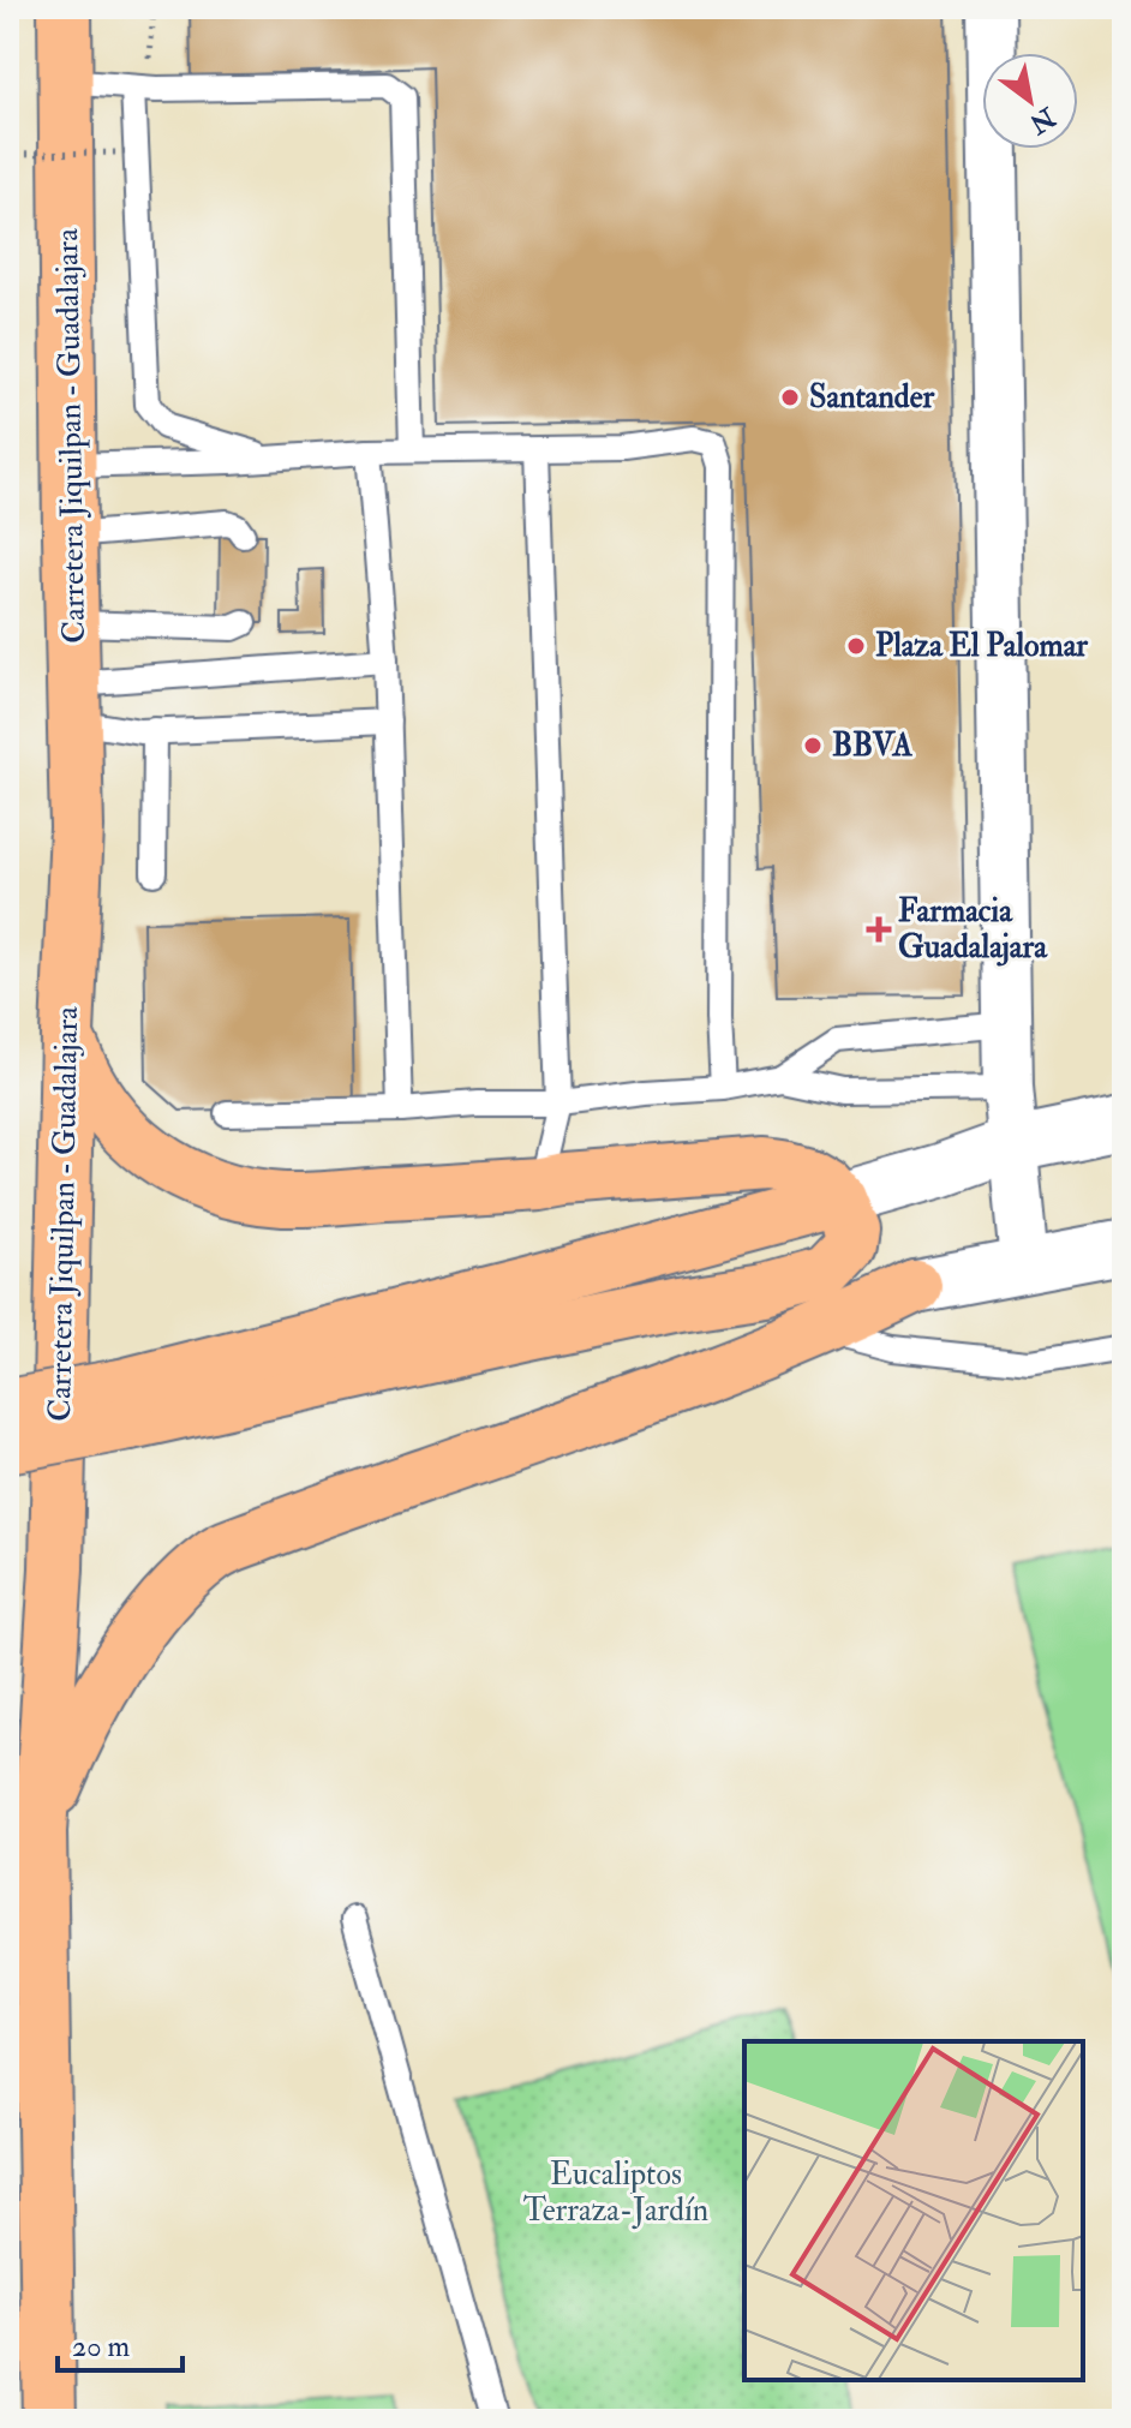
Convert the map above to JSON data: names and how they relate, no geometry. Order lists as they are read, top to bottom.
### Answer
{
  "streets": {
    "highway": ["Carretera Jiquilpan - Guadalajara"]
  },
  "parks": ["Eucaliptos Terraza-Jardín"],
  "places": {
    "other": ["Santander", "Plaza El Palomar", "BBVA"],
    "health": ["Farmacia Guadalajara"]
  },
  "scale_bar": "20 m",
  "north": "bottom right"
}
